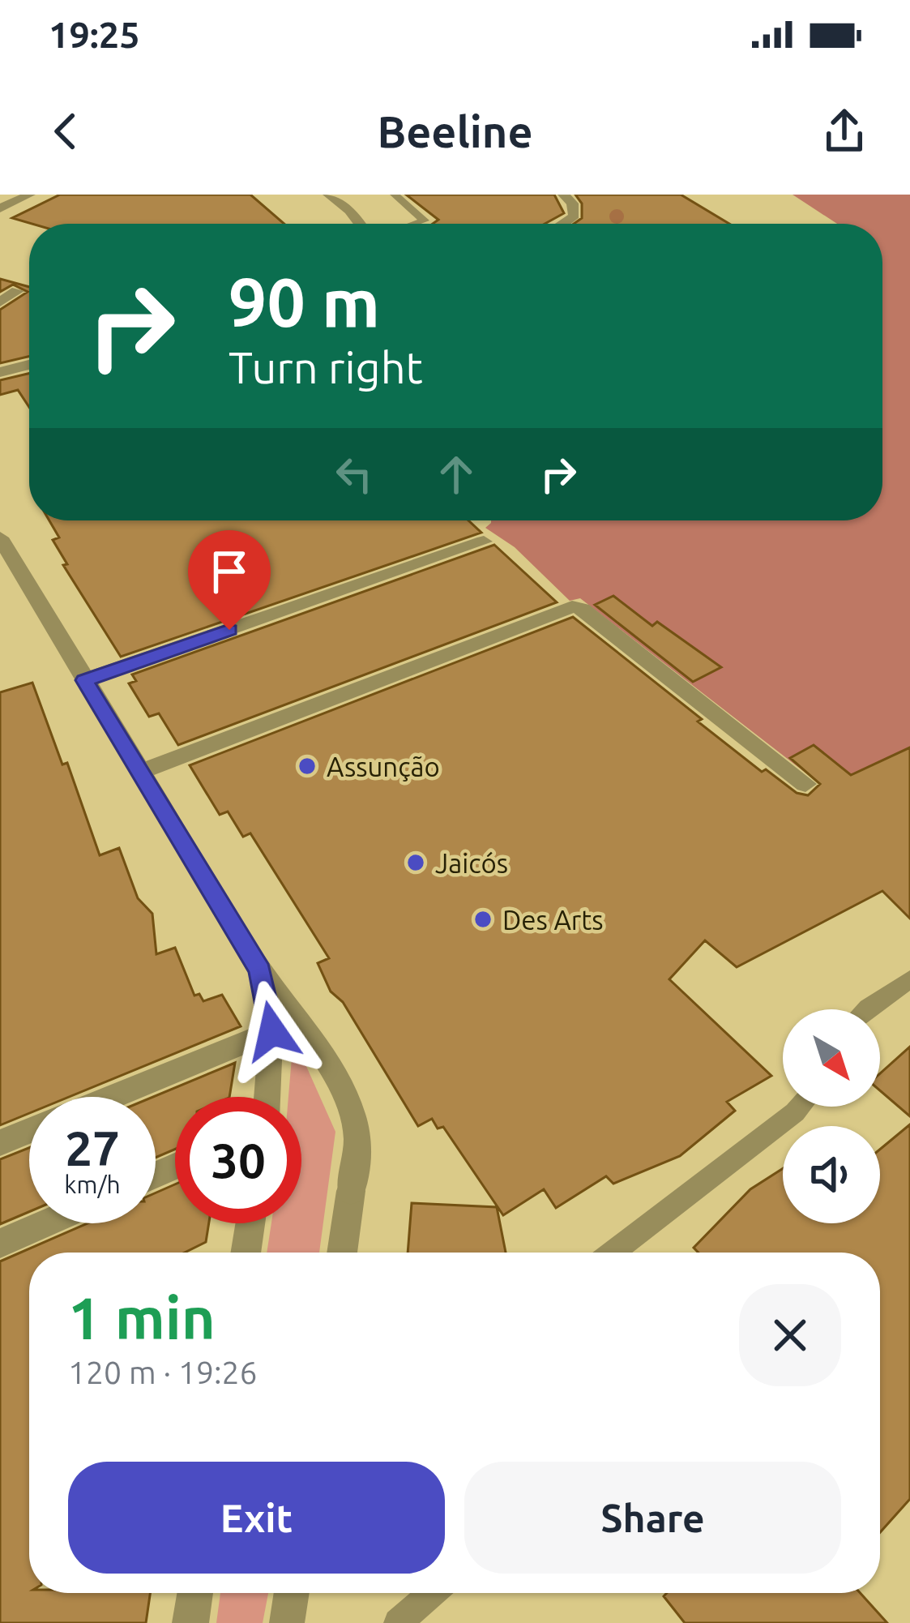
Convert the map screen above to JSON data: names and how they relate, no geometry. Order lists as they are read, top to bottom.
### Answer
{
  "places": ["Assunção", "Jaicós", "Des Arts"],
  "north": "bottom right",
  "page": {
    "status": "19:25",
    "header": "Beeline",
    "turn": ["90 m", "Turn right"],
    "speed": "27 km/h",
    "limit": "30",
    "heading": ["1 min", "120 m · 19:26"],
    "buttons": ["Exit", "Share"]
  }
}
